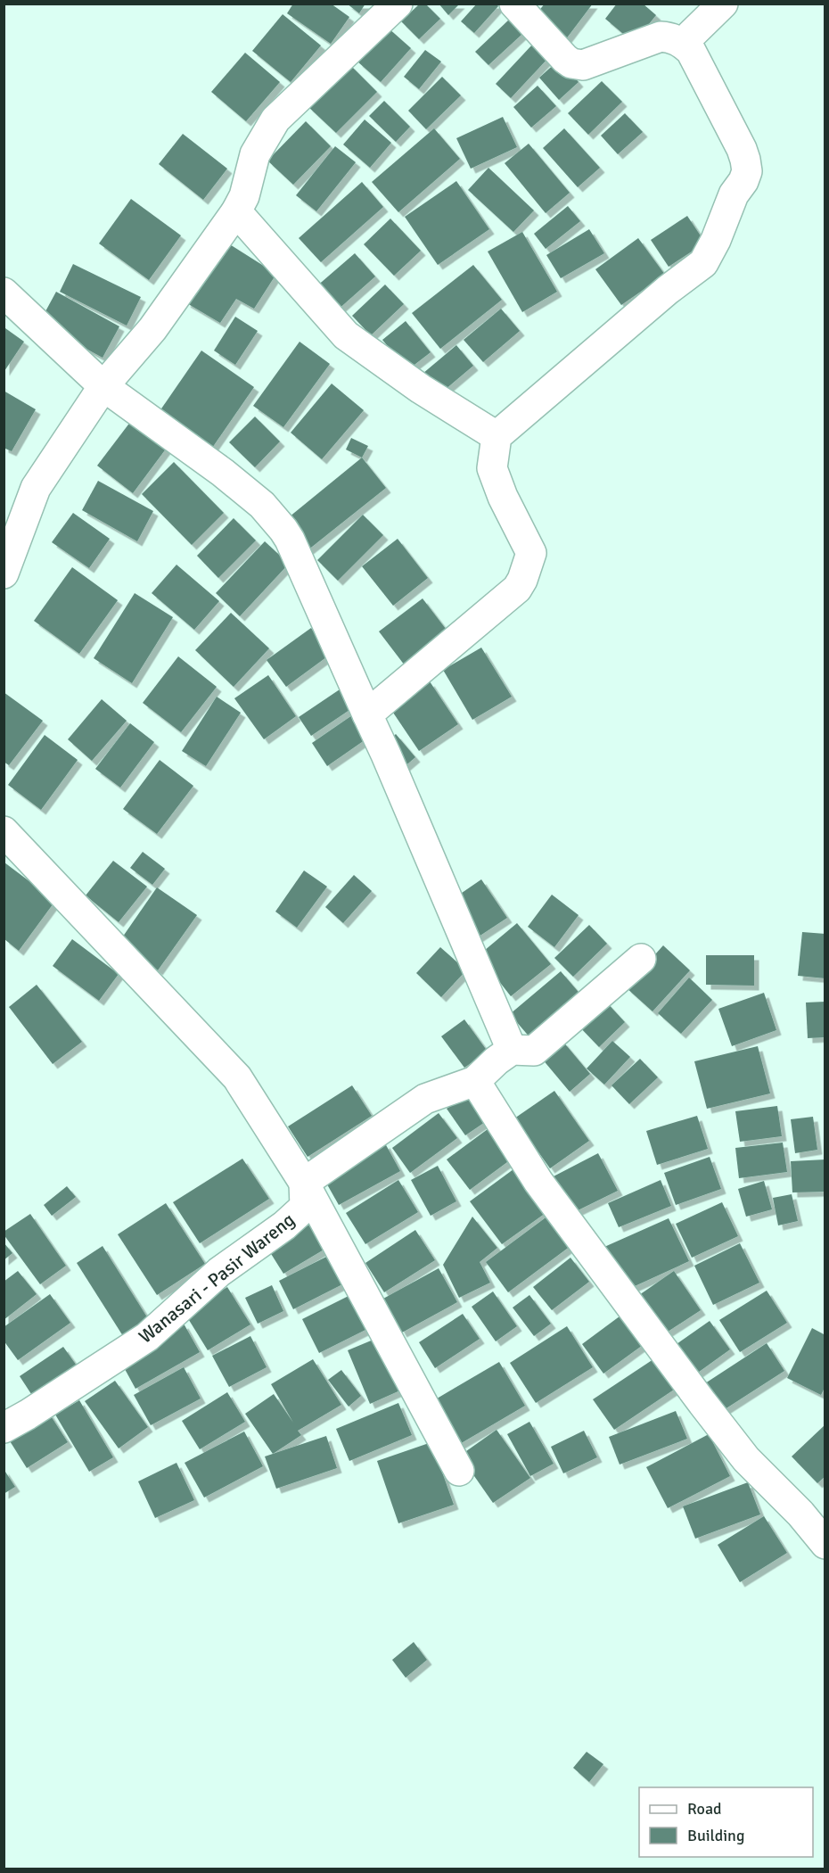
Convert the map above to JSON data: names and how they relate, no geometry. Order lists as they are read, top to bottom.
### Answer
{
  "streets": {
    "street": ["Wanasari - Pasir Wareng"]
  },
  "legend": ["Road", "Building"]
}
